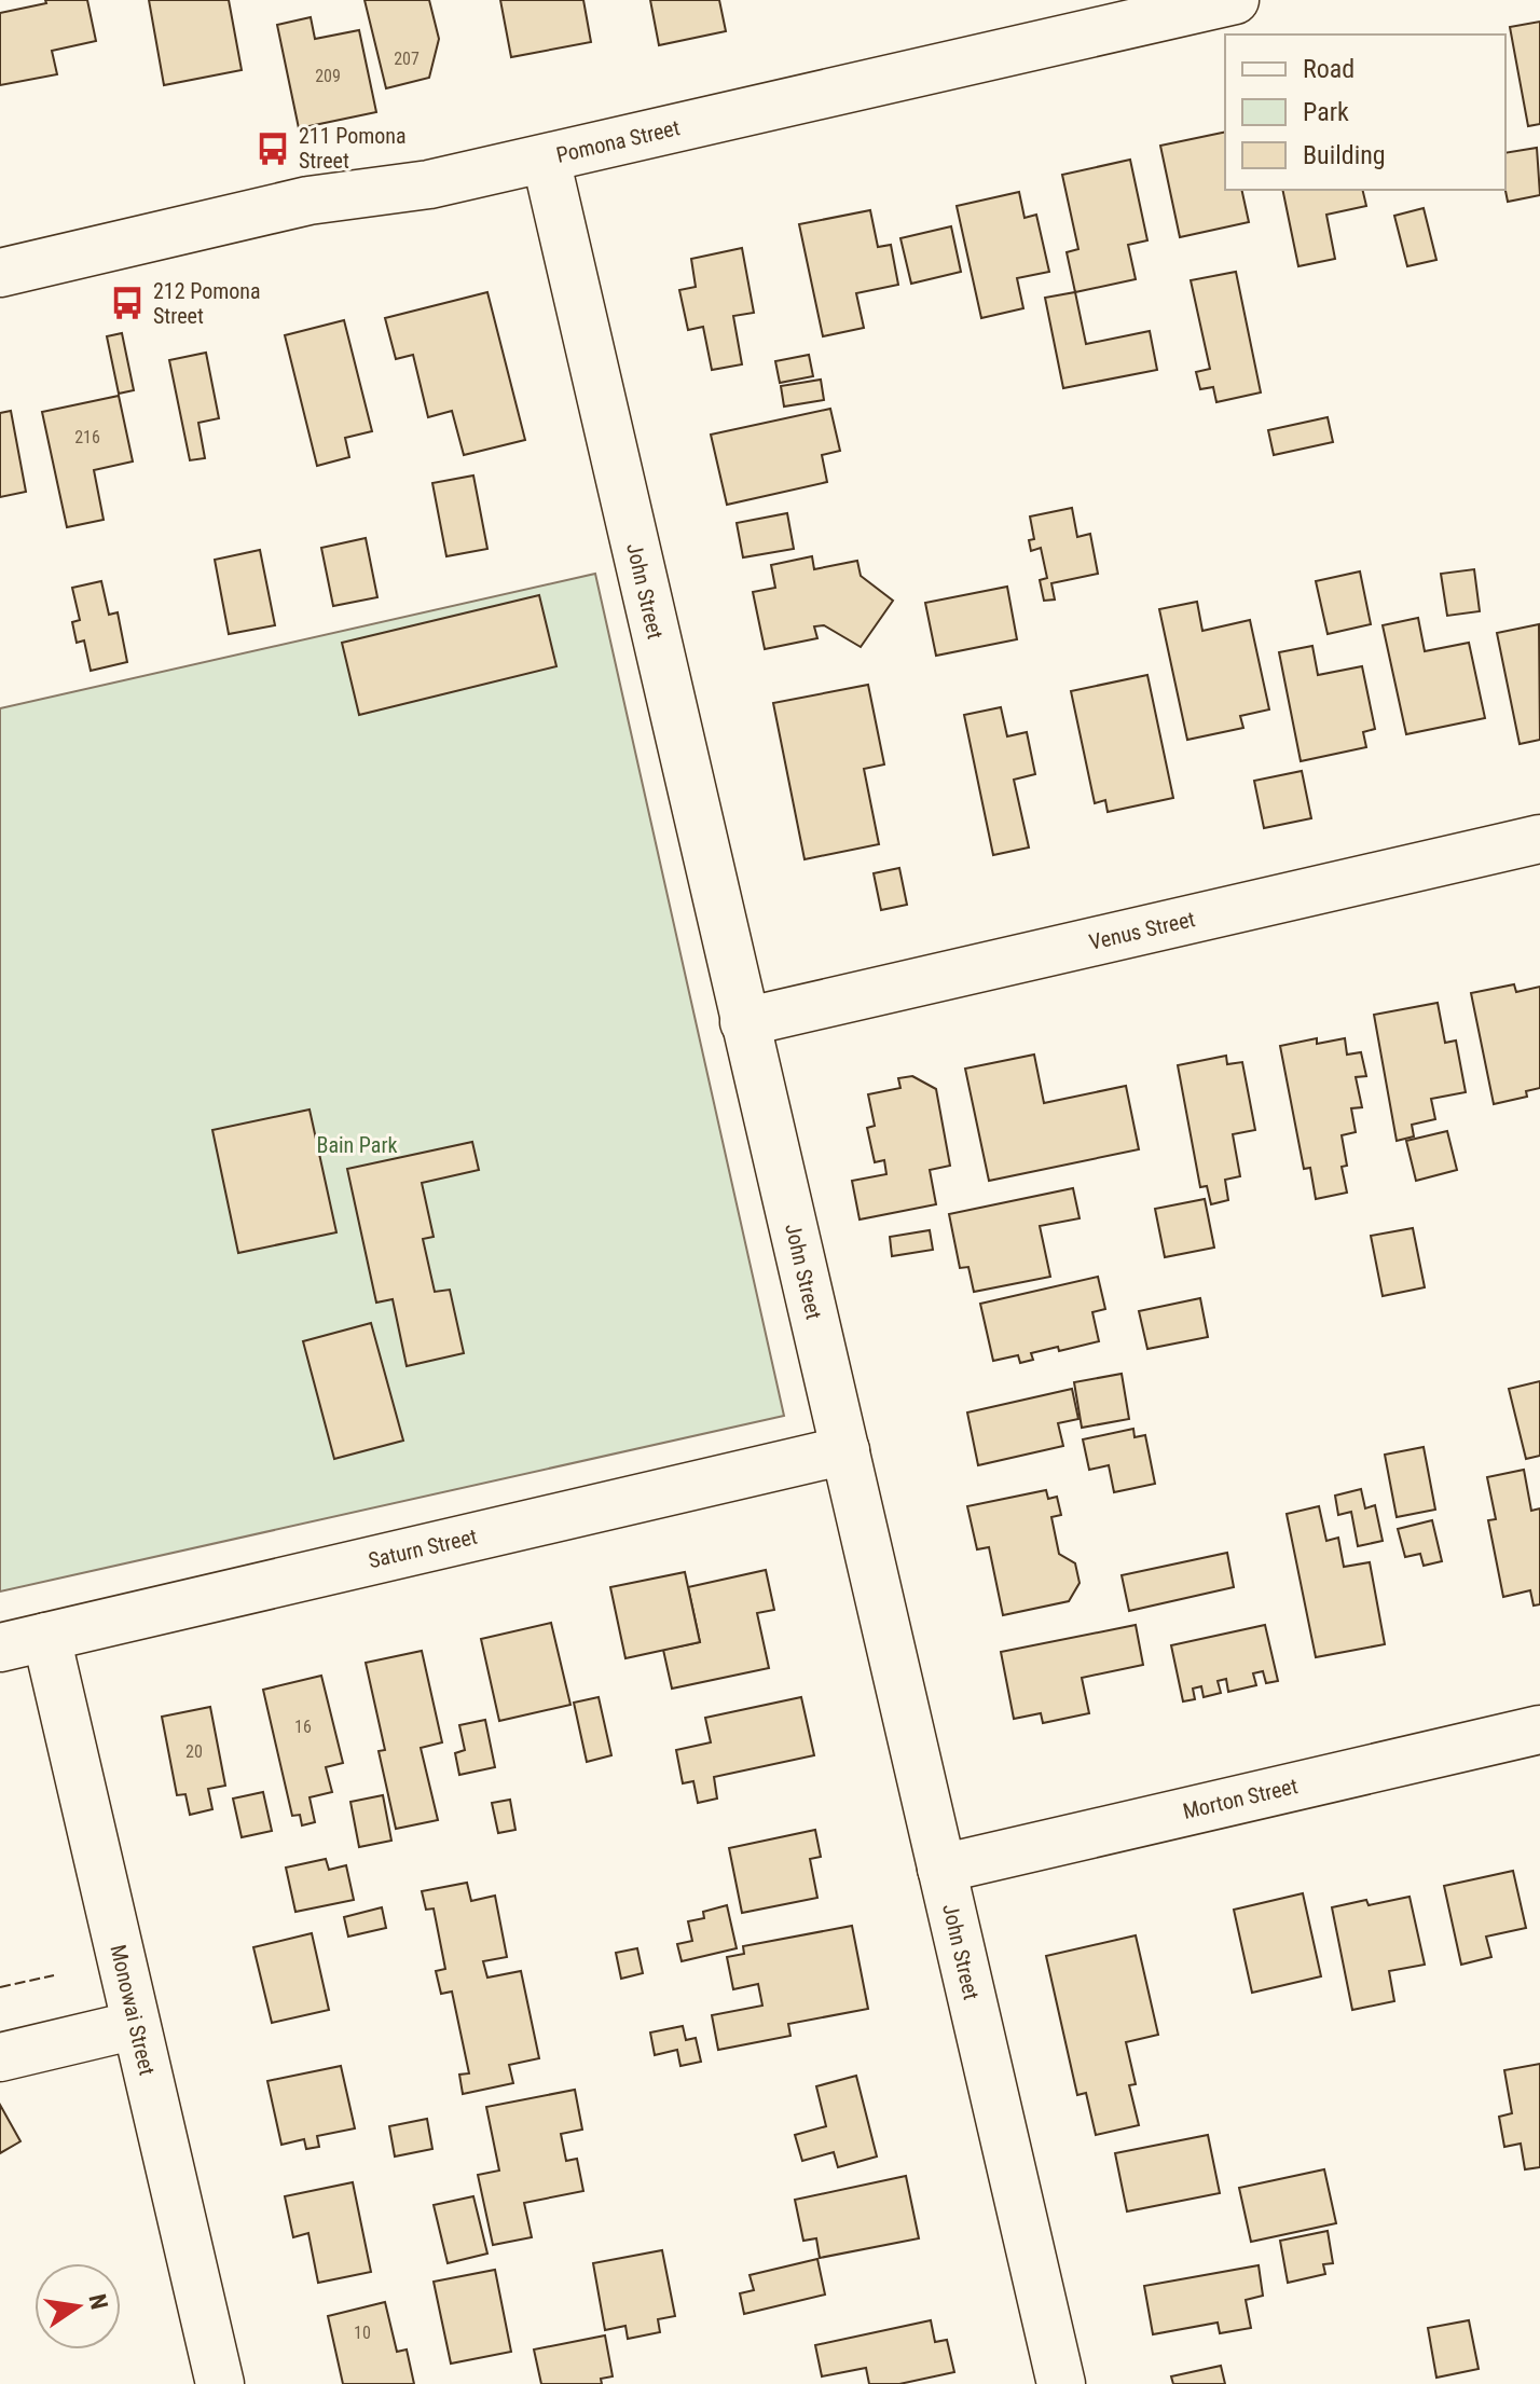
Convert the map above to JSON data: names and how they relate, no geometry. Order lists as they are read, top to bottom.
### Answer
{
  "streets": {
    "street": [
      "Pomona Street",
      "John Street",
      "Venus Street",
      "Saturn Street",
      "Morton Street",
      "Monowai Street"
    ]
  },
  "crossings": [
    ["Pomona Street", "John Street"],
    ["John Street", "Venus Street"],
    ["John Street", "Saturn Street"],
    ["John Street", "Morton Street"],
    ["Saturn Street", "Monowai Street"]
  ],
  "parks": ["Bain Park"],
  "places": {
    "bus stop": ["211 Pomona Street", "212 Pomona Street"]
  },
  "house_numbers": [
    "207",
    "209",
    "216",
    "16",
    "20",
    "10"
  ],
  "legend": ["Road", "Park", "Building"],
  "north": "right"
}
